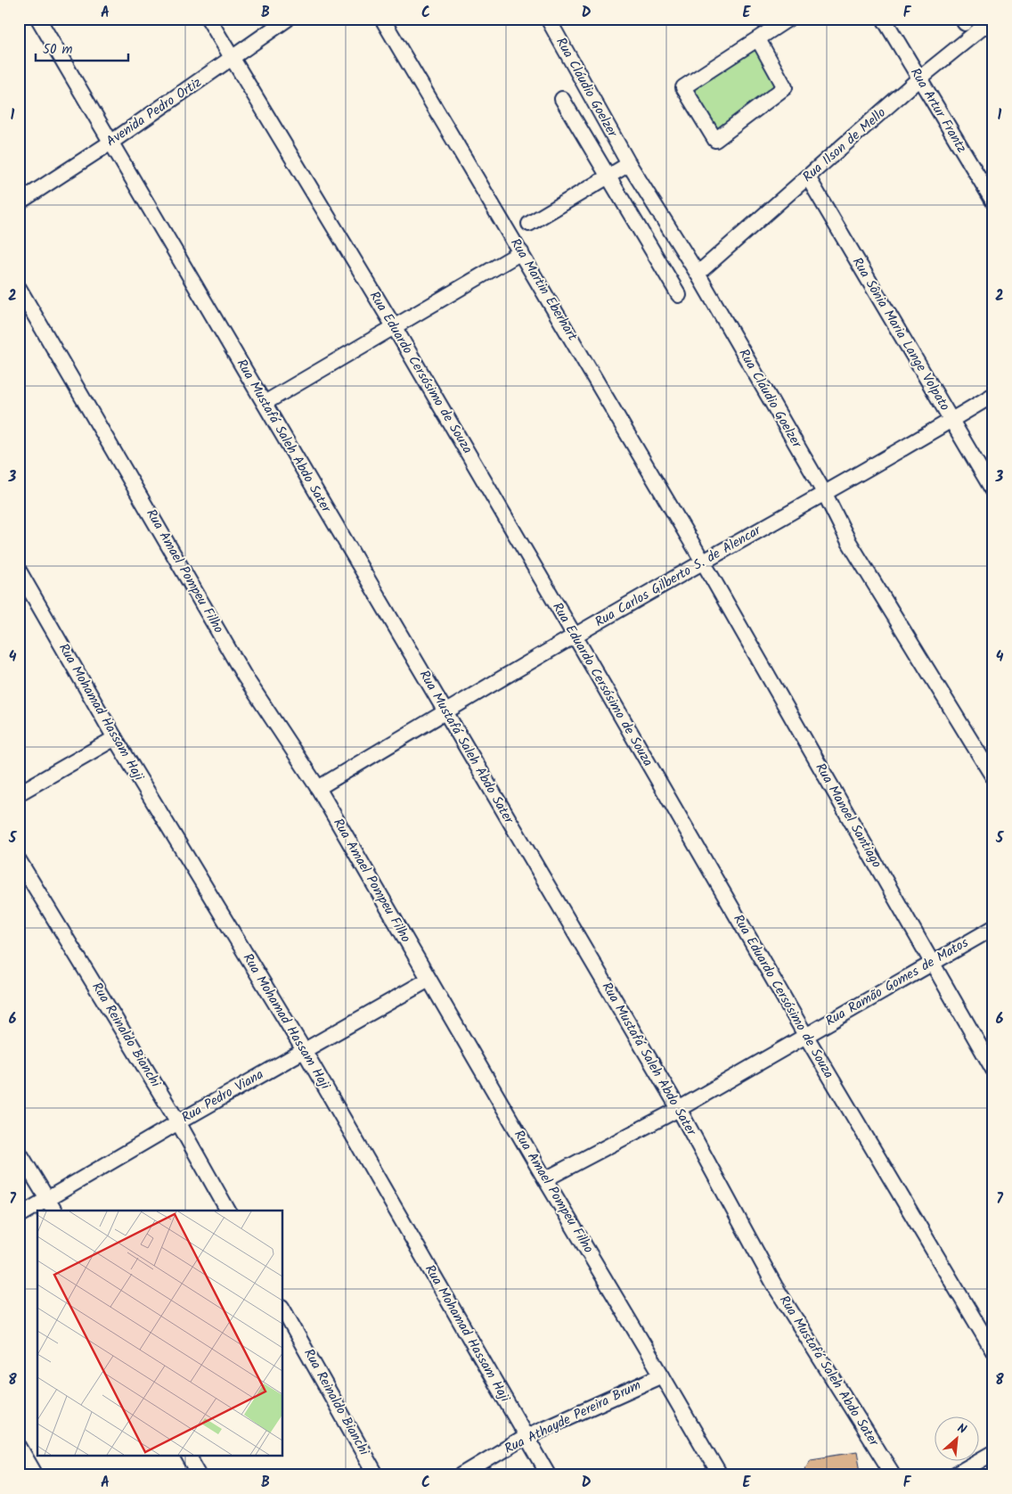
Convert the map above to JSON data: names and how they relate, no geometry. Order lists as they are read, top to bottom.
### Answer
{
  "streets": {
    "street": [
      "Rua Cláudio Goelzer",
      "Rua Artur Frantz",
      "Avenida Pedro Ortiz",
      "Rua Ilson de Mello",
      "Rua Martin Eberhart",
      "Rua Sônia Maria Lange Volpato",
      "Rua Eduardo Cersósimo de Souza",
      "Rua Mustafá Saleh Abdo Sater",
      "Rua Amael Pompeu Filho",
      "Rua Carlos Gilberto S. de Alencar",
      "Rua Mohamad Hassam Haji",
      "Rua Manoel Santiago",
      "Rua Ramão Gomes de Matos",
      "Rua Reinaldo Bianchi",
      "Rua Pedro Viana",
      "Rua Athayde Pereira Brum"
    ]
  },
  "crossings": [
    ["Rua Cláudio Goelzer", "Rua Ilson de Mello"],
    ["Rua Cláudio Goelzer", "Rua Carlos Gilberto S. de Alencar"],
    ["Rua Artur Frantz", "Rua Ilson de Mello"],
    ["Avenida Pedro Ortiz", "Rua Eduardo Cersósimo de Souza"],
    ["Avenida Pedro Ortiz", "Rua Mustafá Saleh Abdo Sater"],
    ["Rua Ilson de Mello", "Rua Sônia Maria Lange Volpato"],
    ["Rua Martin Eberhart", "Rua Carlos Gilberto S. de Alencar"],
    ["Rua Martin Eberhart", "Rua Manoel Santiago"],
    ["Rua Sônia Maria Lange Volpato", "Rua Carlos Gilberto S. de Alencar"],
    ["Rua Eduardo Cersósimo de Souza", "Rua Carlos Gilberto S. de Alencar"],
    ["Rua Eduardo Cersósimo de Souza", "Rua Ramão Gomes de Matos"],
    ["Rua Mustafá Saleh Abdo Sater", "Rua Carlos Gilberto S. de Alencar"],
    ["Rua Mustafá Saleh Abdo Sater", "Rua Ramão Gomes de Matos"],
    ["Rua Amael Pompeu Filho", "Rua Carlos Gilberto S. de Alencar"],
    ["Rua Amael Pompeu Filho", "Rua Ramão Gomes de Matos"],
    ["Rua Amael Pompeu Filho", "Rua Pedro Viana"],
    ["Rua Amael Pompeu Filho", "Rua Athayde Pereira Brum"],
    ["Rua Carlos Gilberto S. de Alencar", "Rua Manoel Santiago"],
    ["Rua Mohamad Hassam Haji", "Rua Pedro Viana"],
    ["Rua Mohamad Hassam Haji", "Rua Athayde Pereira Brum"],
    ["Rua Manoel Santiago", "Rua Ramão Gomes de Matos"],
    ["Rua Reinaldo Bianchi", "Rua Pedro Viana"]
  ],
  "scale_bar": "50 m",
  "north": "top right",
  "grid": {
    "columns": [
      "A",
      "B",
      "C",
      "D",
      "E",
      "F"
    ],
    "rows": [
      "1",
      "2",
      "3",
      "4",
      "5",
      "6",
      "7",
      "8"
    ]
  }
}
